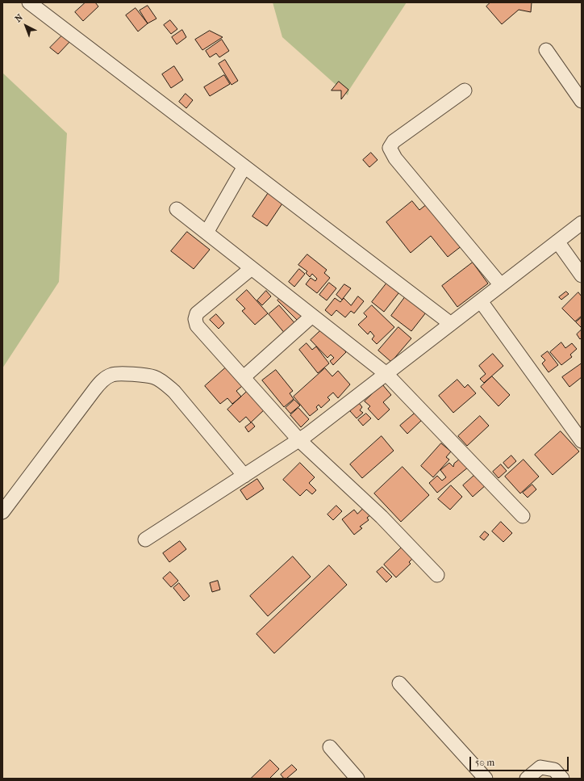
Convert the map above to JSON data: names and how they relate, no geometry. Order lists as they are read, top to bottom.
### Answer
{
  "scale_bar": "50 m",
  "north": "top left"
}
